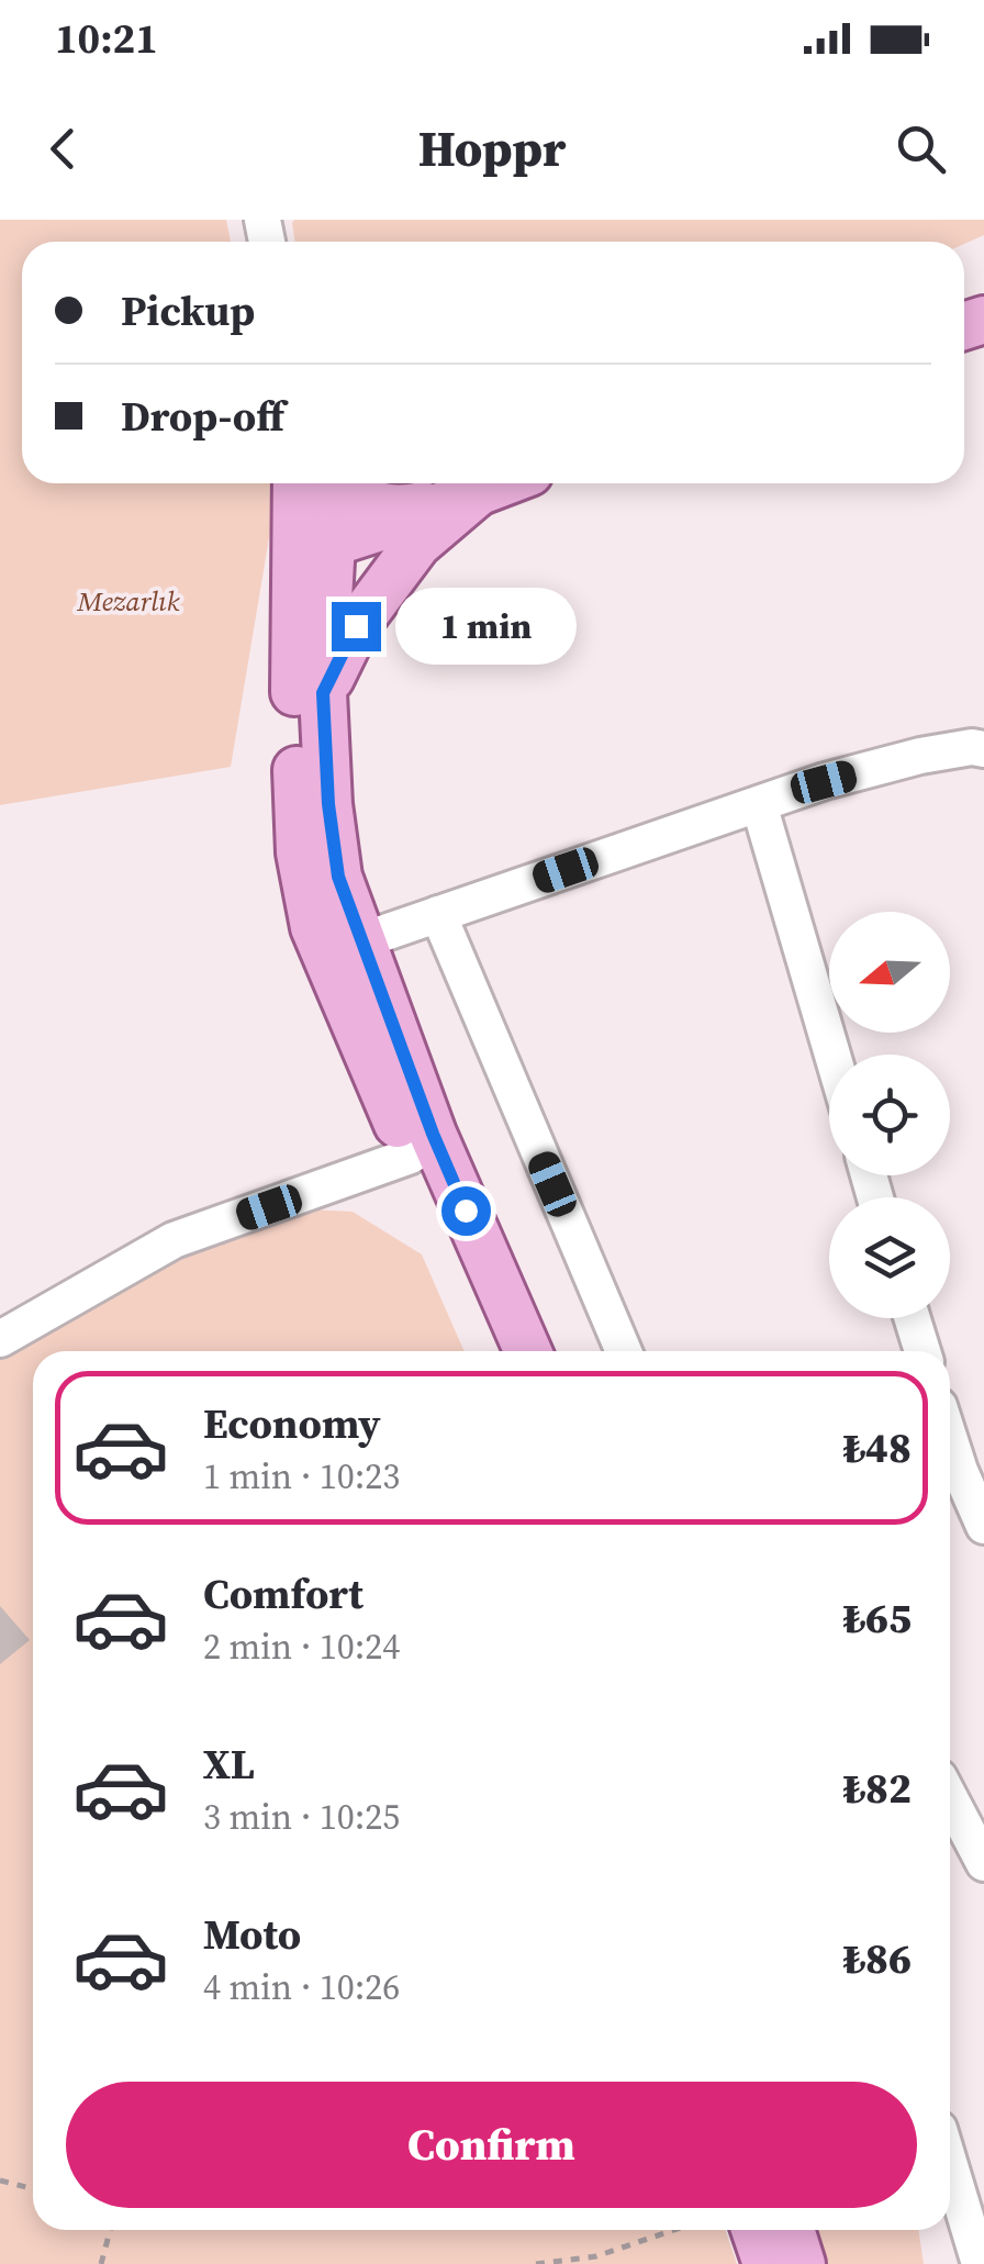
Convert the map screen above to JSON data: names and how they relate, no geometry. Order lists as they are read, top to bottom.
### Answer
{
  "parks": ["Mezarlık"],
  "north": "left",
  "page": {
    "status": "10:21",
    "header": "Hoppr",
    "banner": ["Pickup", "Drop-off"],
    "bubble": "1 min",
    "list": [
      {
        "name": "Economy",
        "note": "1 min · 10:23",
        "value": "₺48"
      },
      {
        "name": "Comfort",
        "note": "2 min · 10:24",
        "value": "₺65"
      },
      {
        "name": "XL",
        "note": "3 min · 10:25",
        "value": "₺82"
      },
      {
        "name": "Moto",
        "note": "4 min · 10:26",
        "value": "₺86"
      }
    ],
    "buttons": "Confirm"
  }
}
